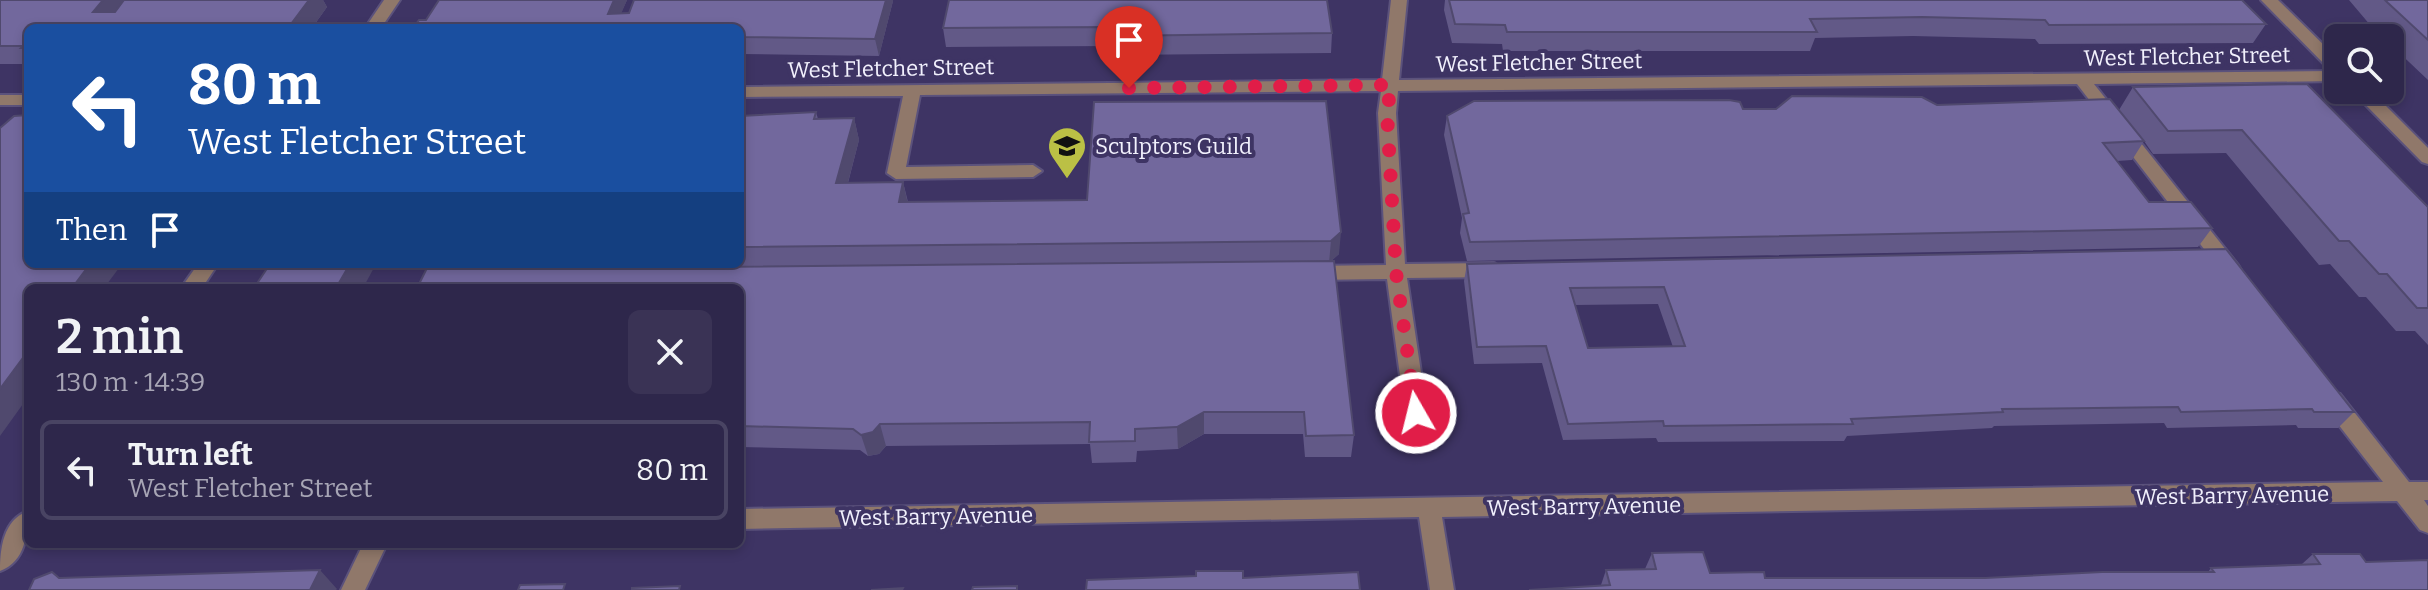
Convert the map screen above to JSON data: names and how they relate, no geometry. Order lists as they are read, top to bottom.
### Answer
{
  "streets": {
    "street": ["West Fletcher Street", "West Barry Avenue"]
  },
  "places": {
    "school or university": ["Sculptors Guild"]
  },
  "page": {
    "turn": ["80 m", "West Fletcher Street"],
    "then": "Then",
    "heading": ["2 min", "130 m · 14:39"],
    "list": [
      {
        "name": "Turn left",
        "note": "West Fletcher Street",
        "value": "80 m"
      }
    ]
  }
}
